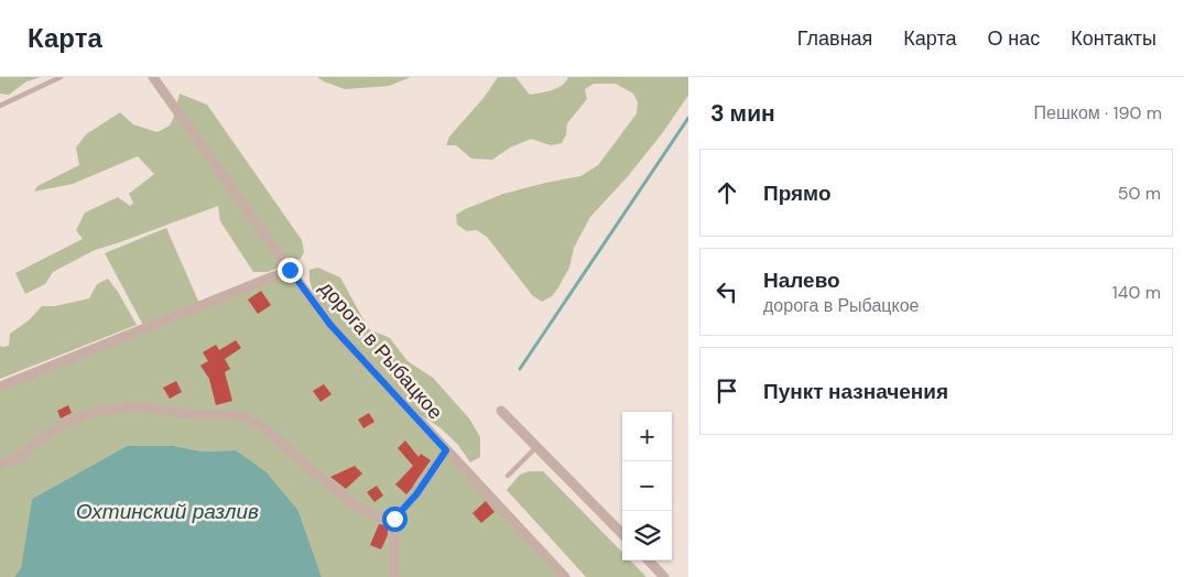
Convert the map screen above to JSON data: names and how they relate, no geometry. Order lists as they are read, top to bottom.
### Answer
{
  "streets": {
    "street": ["дорога в Рыбацкое"]
  },
  "water": ["Охтинский разлив"],
  "page": {
    "header": "Карта",
    "nav": [
      "Главная",
      "Карта",
      "О нас",
      "Контакты"
    ],
    "heading": ["3 мин", "Пешком · 190 m"],
    "list": [
      ["Прямо", "50 m"],
      ["Налево", "дорога в Рыбацкое", "140 m"],
      "Пункт назначения"
    ],
    "map_buttons": ["+", "−"]
  }
}
